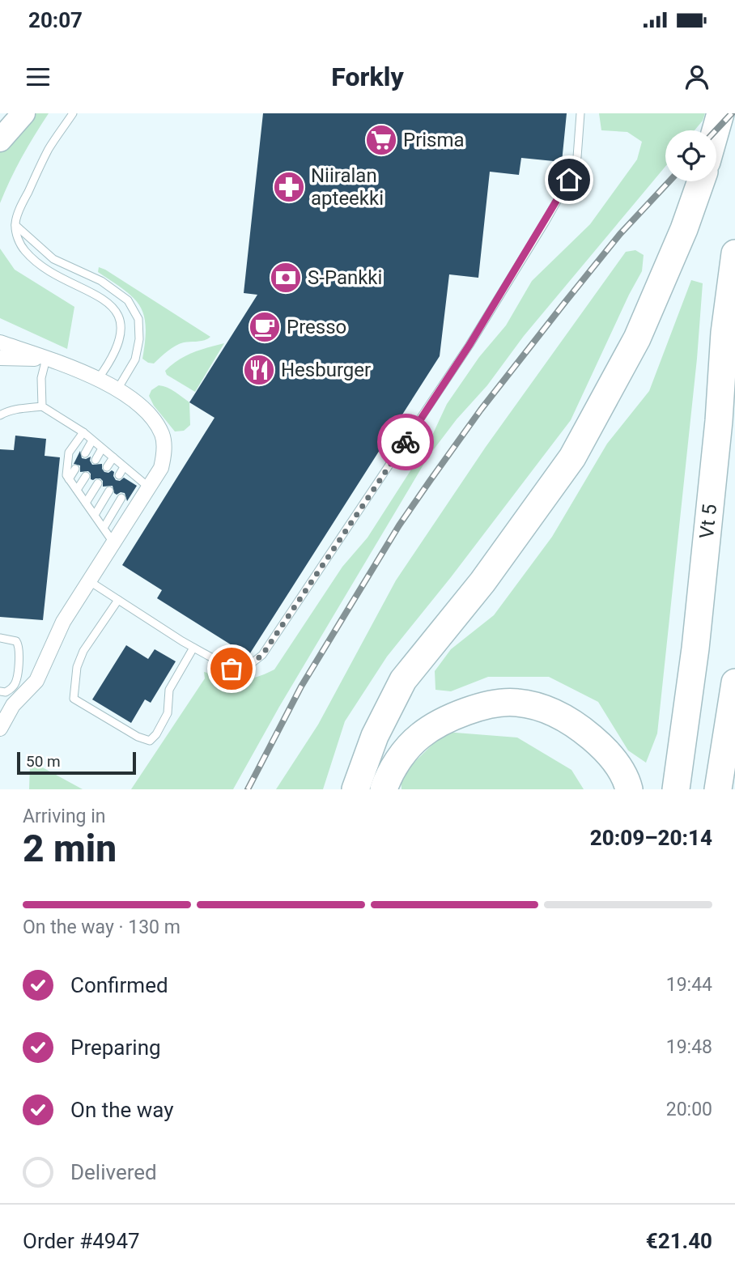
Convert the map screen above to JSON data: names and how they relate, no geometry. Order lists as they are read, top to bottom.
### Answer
{
  "streets": {
    "highway": ["Vt 5"]
  },
  "places": {
    "supermarket": ["Prisma"],
    "pharmacy": ["Niiralan apteekki"],
    "bank": ["S-Pankki"],
    "cafe": ["Presso"],
    "restaurant": ["Hesburger"]
  },
  "scale_bar": "50 m",
  "page": {
    "status": "20:07",
    "header": "Forkly",
    "scale": "50 m",
    "heading": ["2 min", "Arriving in", "20:09–20:14"],
    "panel": ["Order #4947", "€21.40"],
    "bar": "On the way · 130 m",
    "list": [
      ["Confirmed", "19:44"],
      ["Preparing", "19:48"],
      ["On the way", "20:00"],
      "Delivered"
    ]
  }
}
